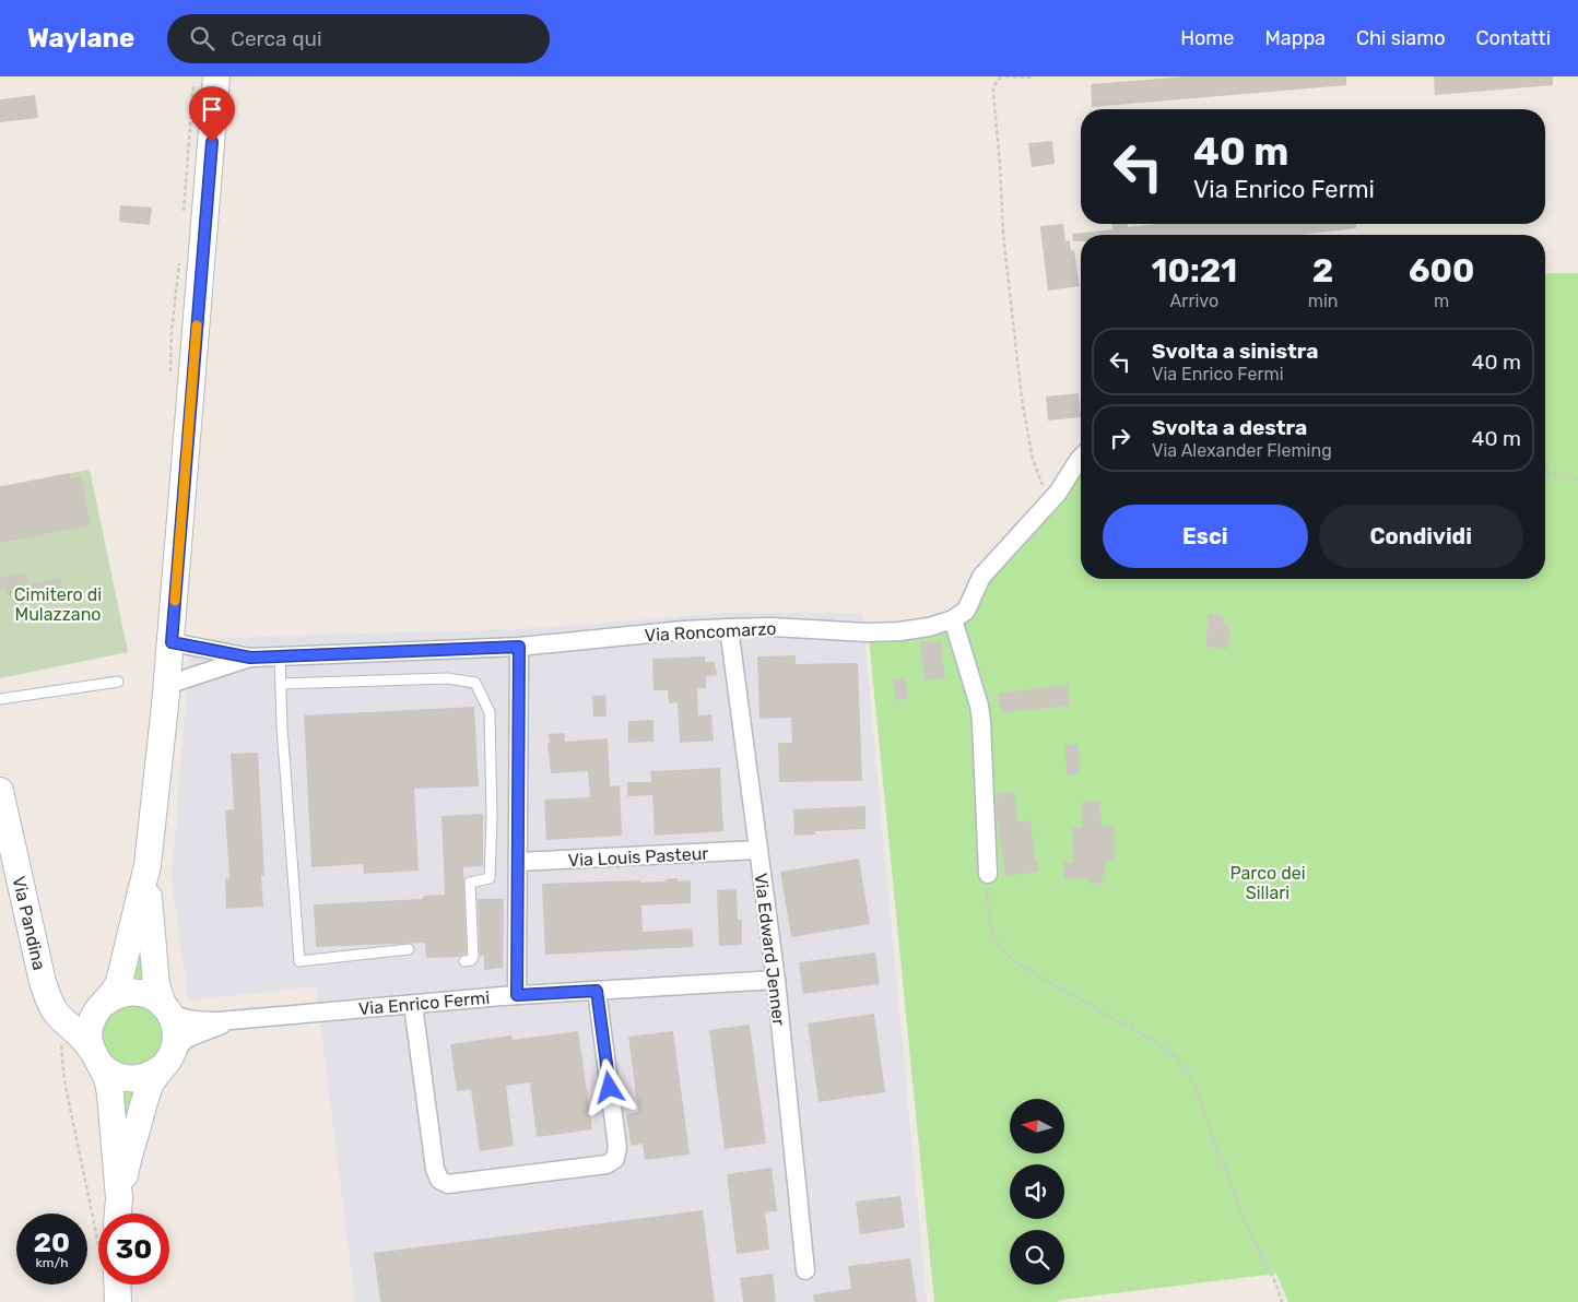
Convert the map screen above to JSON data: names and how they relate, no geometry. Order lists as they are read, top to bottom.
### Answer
{
  "streets": {
    "street": [
      "Via Roncomarzo",
      "Via Louis Pasteur",
      "Via Pandina",
      "Via Edward Jenner",
      "Via Enrico Fermi"
    ]
  },
  "crossings": [
    ["Via Roncomarzo", "Via Edward Jenner"],
    ["Via Louis Pasteur", "Via Edward Jenner"],
    ["Via Pandina", "Via Enrico Fermi"],
    ["Via Edward Jenner", "Via Enrico Fermi"]
  ],
  "parks": ["Cimitero di Mulazzano", "Parco dei Sillari"],
  "north": "left",
  "page": {
    "header": "Waylane",
    "search": "Cerca qui",
    "nav": [
      "Home",
      "Mappa",
      "Chi siamo",
      "Contatti"
    ],
    "turn": ["40 m", "Via Enrico Fermi"],
    "eta": [
      "10:21",
      "Arrivo",
      "2",
      "min",
      "600",
      "m"
    ],
    "list": [
      {
        "name": "Svolta a sinistra",
        "note": "Via Enrico Fermi",
        "value": "40 m"
      },
      {
        "name": "Svolta a destra",
        "note": "Via Alexander Fleming",
        "value": "40 m"
      }
    ],
    "buttons": ["Esci", "Condividi"],
    "speed": "20 km/h",
    "limit": "30"
  }
}
